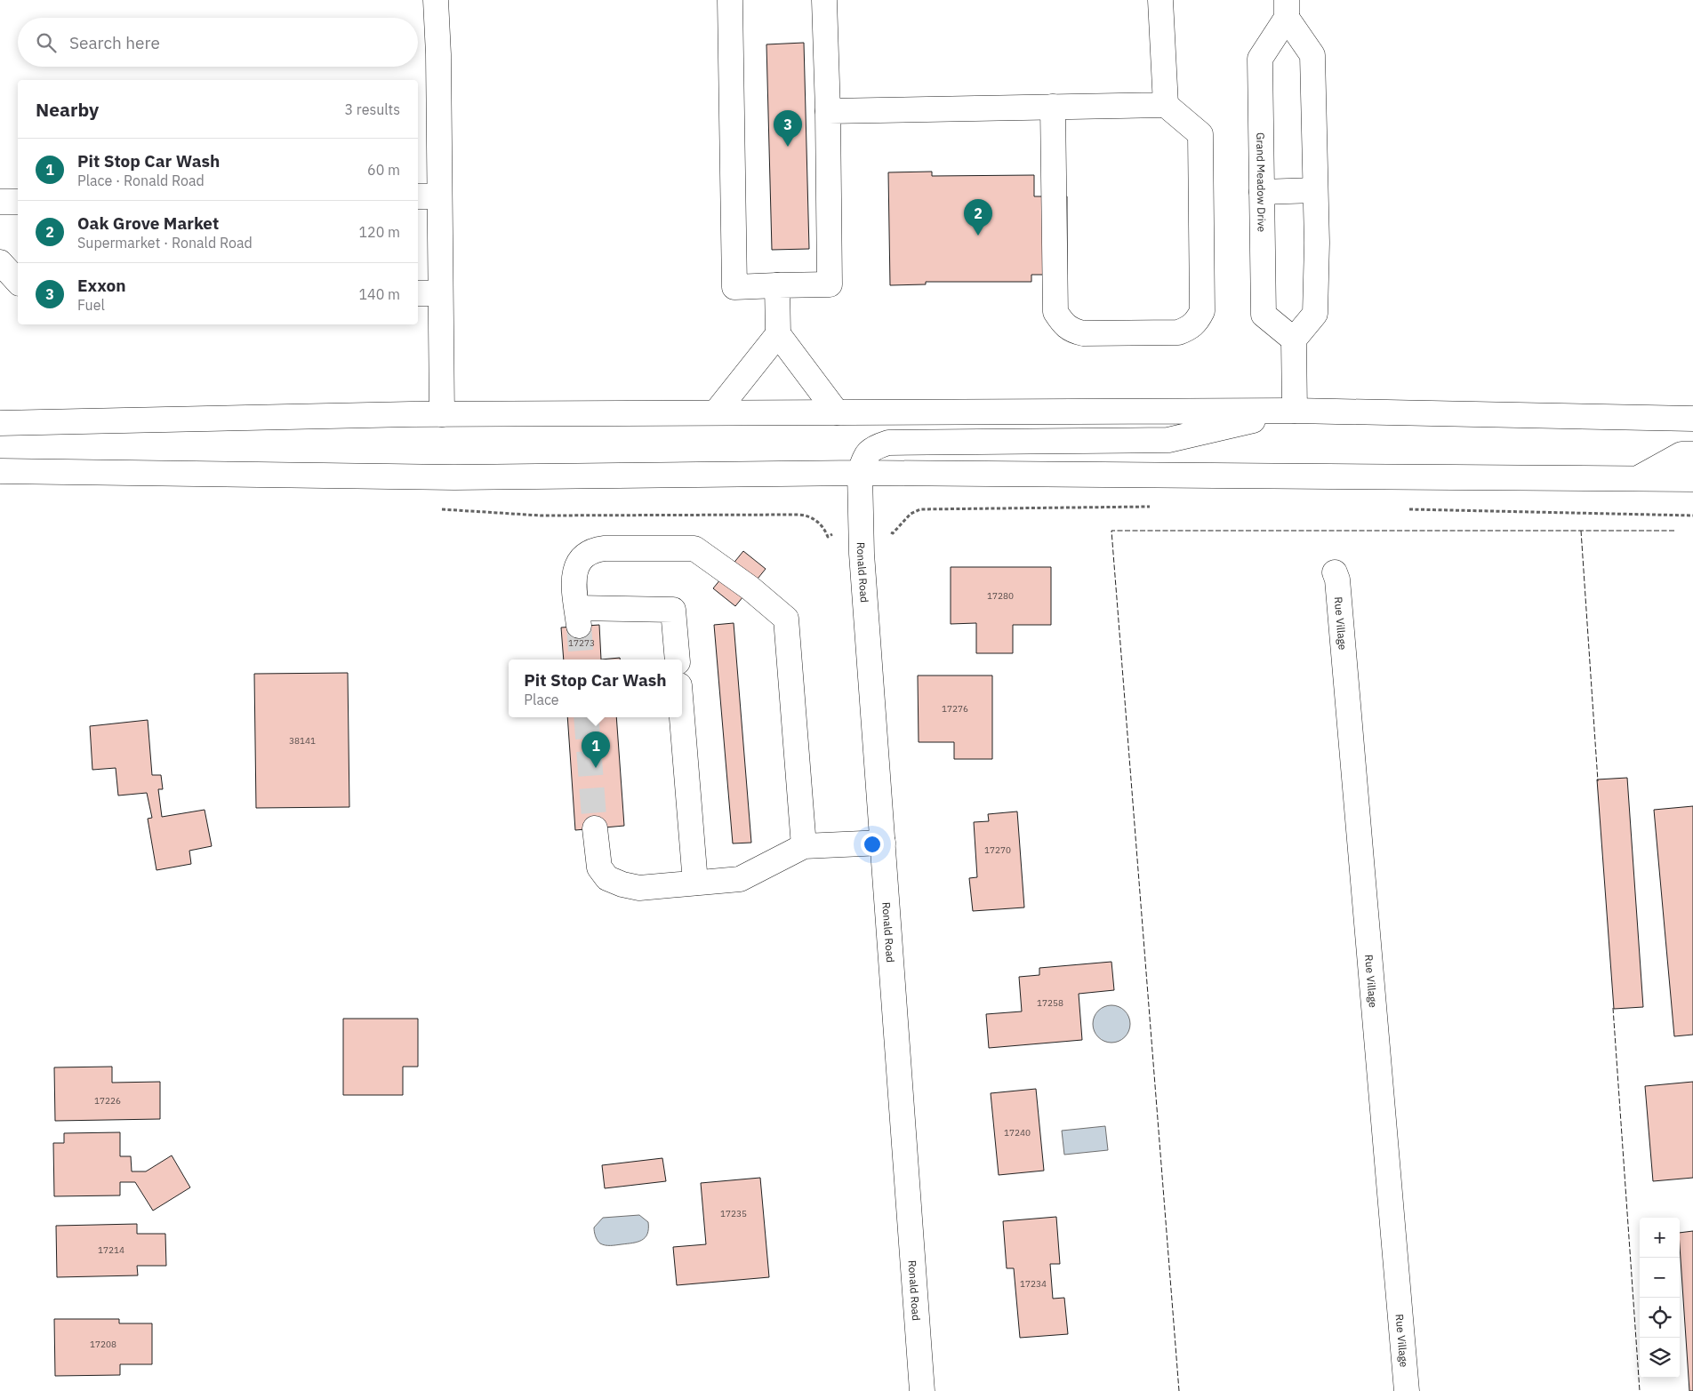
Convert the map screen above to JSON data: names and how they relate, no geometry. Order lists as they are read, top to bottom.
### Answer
{
  "streets": {
    "main road": ["Grand Meadow Drive", "Ronald Road", "Rue Village"]
  },
  "house_numbers": [
    "17280",
    "17273",
    "17276",
    "38141",
    "17270",
    "17258",
    "17226",
    "17240",
    "17235",
    "17214",
    "17234",
    "17208"
  ],
  "page": {
    "search": "Search here",
    "heading": ["Nearby", "3 results"],
    "pins": ["3", "2", "1"],
    "list": [
      {
        "mark": "1",
        "name": "Pit Stop Car Wash",
        "note": "Place · Ronald Road",
        "value": "60 m"
      },
      {
        "mark": "2",
        "name": "Oak Grove Market",
        "note": "Supermarket · Ronald Road",
        "value": "120 m"
      },
      {
        "mark": "3",
        "name": "Exxon",
        "note": "Fuel",
        "value": "140 m"
      }
    ],
    "popup": ["Pit Stop Car Wash", "Place"],
    "map_buttons": ["+", "−"]
  }
}
